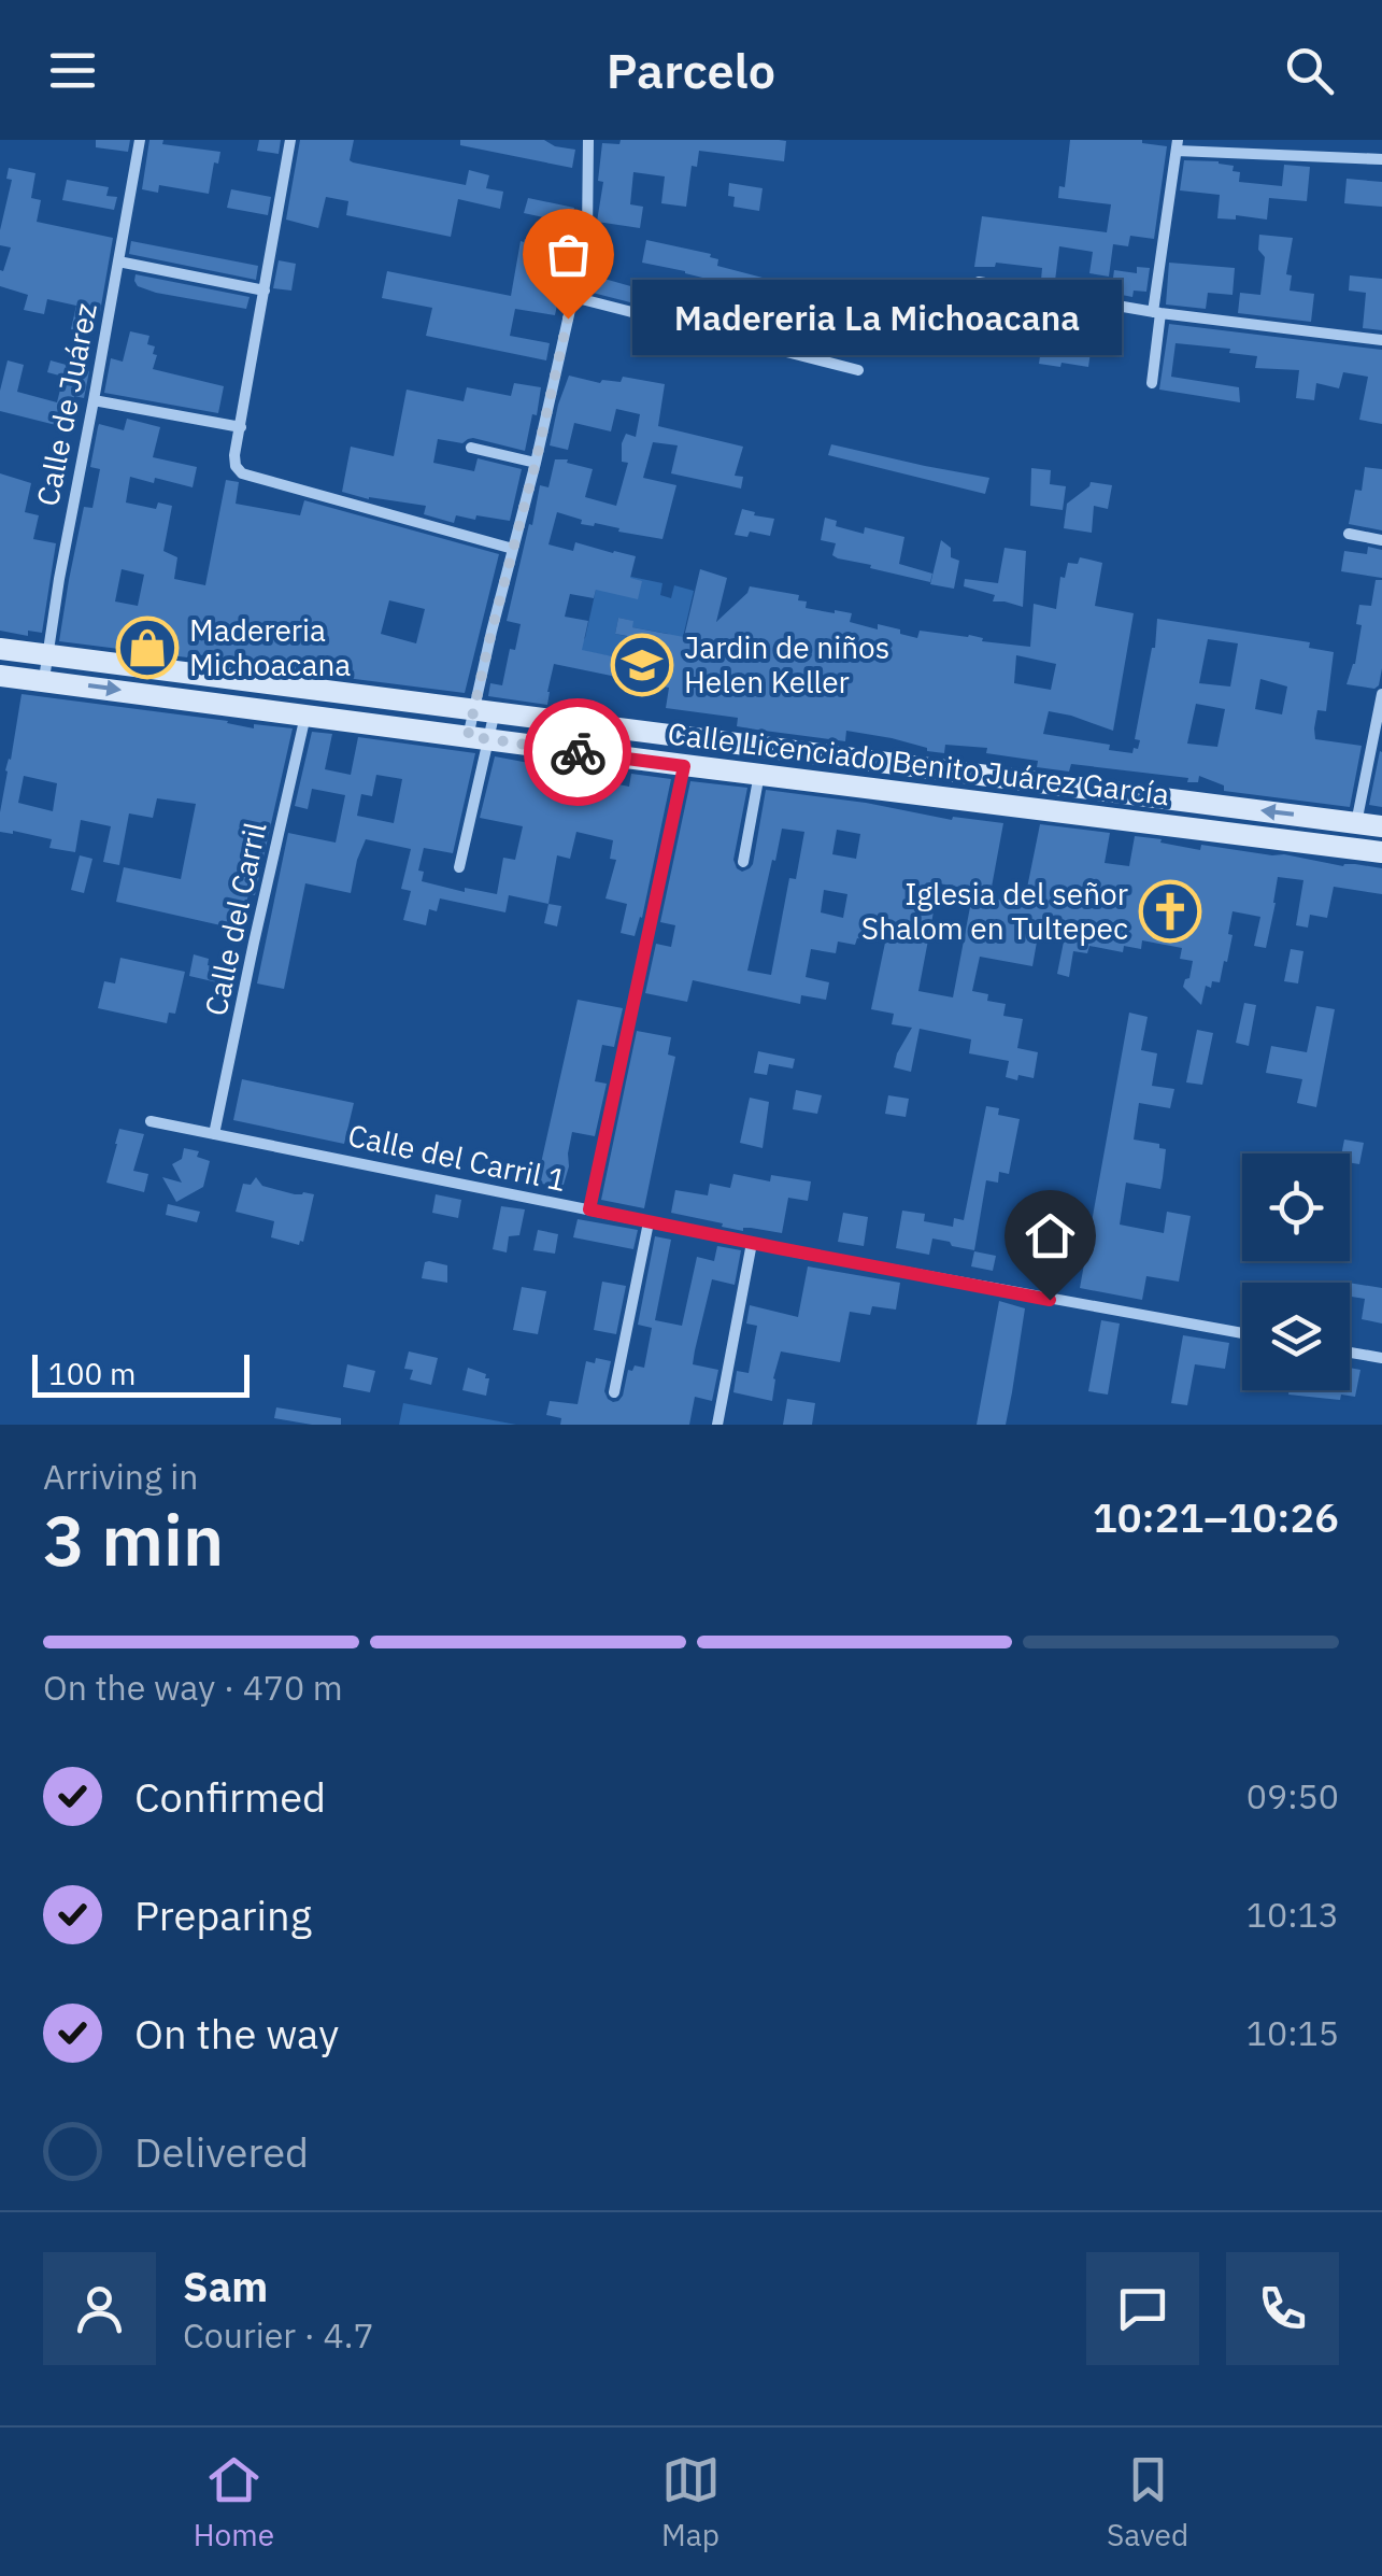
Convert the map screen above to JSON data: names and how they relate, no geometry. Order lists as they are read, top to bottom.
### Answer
{
  "streets": {
    "street": [
      "Calle de Juárez",
      "Calle Licenciado Benito Juárez García",
      "Calle del Carril",
      "Calle del Carril 1"
    ]
  },
  "crossings": [
    ["Calle de Juárez", "Calle Licenciado Benito Juárez García"],
    ["Calle Licenciado Benito Juárez García", "Calle del Carril"],
    ["Calle del Carril", "Calle del Carril 1"]
  ],
  "places": {
    "other": ["Madereria La Michoacana"],
    "shop": ["Madereria Michoacana"],
    "school or university": ["Jardin de niños Helen Keller"],
    "church": ["Iglesia del señor Shalom en Tultepec"]
  },
  "scale_bar": "100 m",
  "page": {
    "header": "Parcelo",
    "bubble": "Madereria La Michoacana",
    "scale": "100 m",
    "heading": ["3 min", "Arriving in", "10:21–10:26"],
    "panel": ["Sam", "Courier · 4.7"],
    "bar": "On the way · 470 m",
    "list": [
      ["Confirmed", "09:50"],
      ["Preparing", "10:13"],
      ["On the way", "10:15"],
      "Delivered"
    ],
    "tabs": ["Home", "Map", "Saved"]
  }
}
